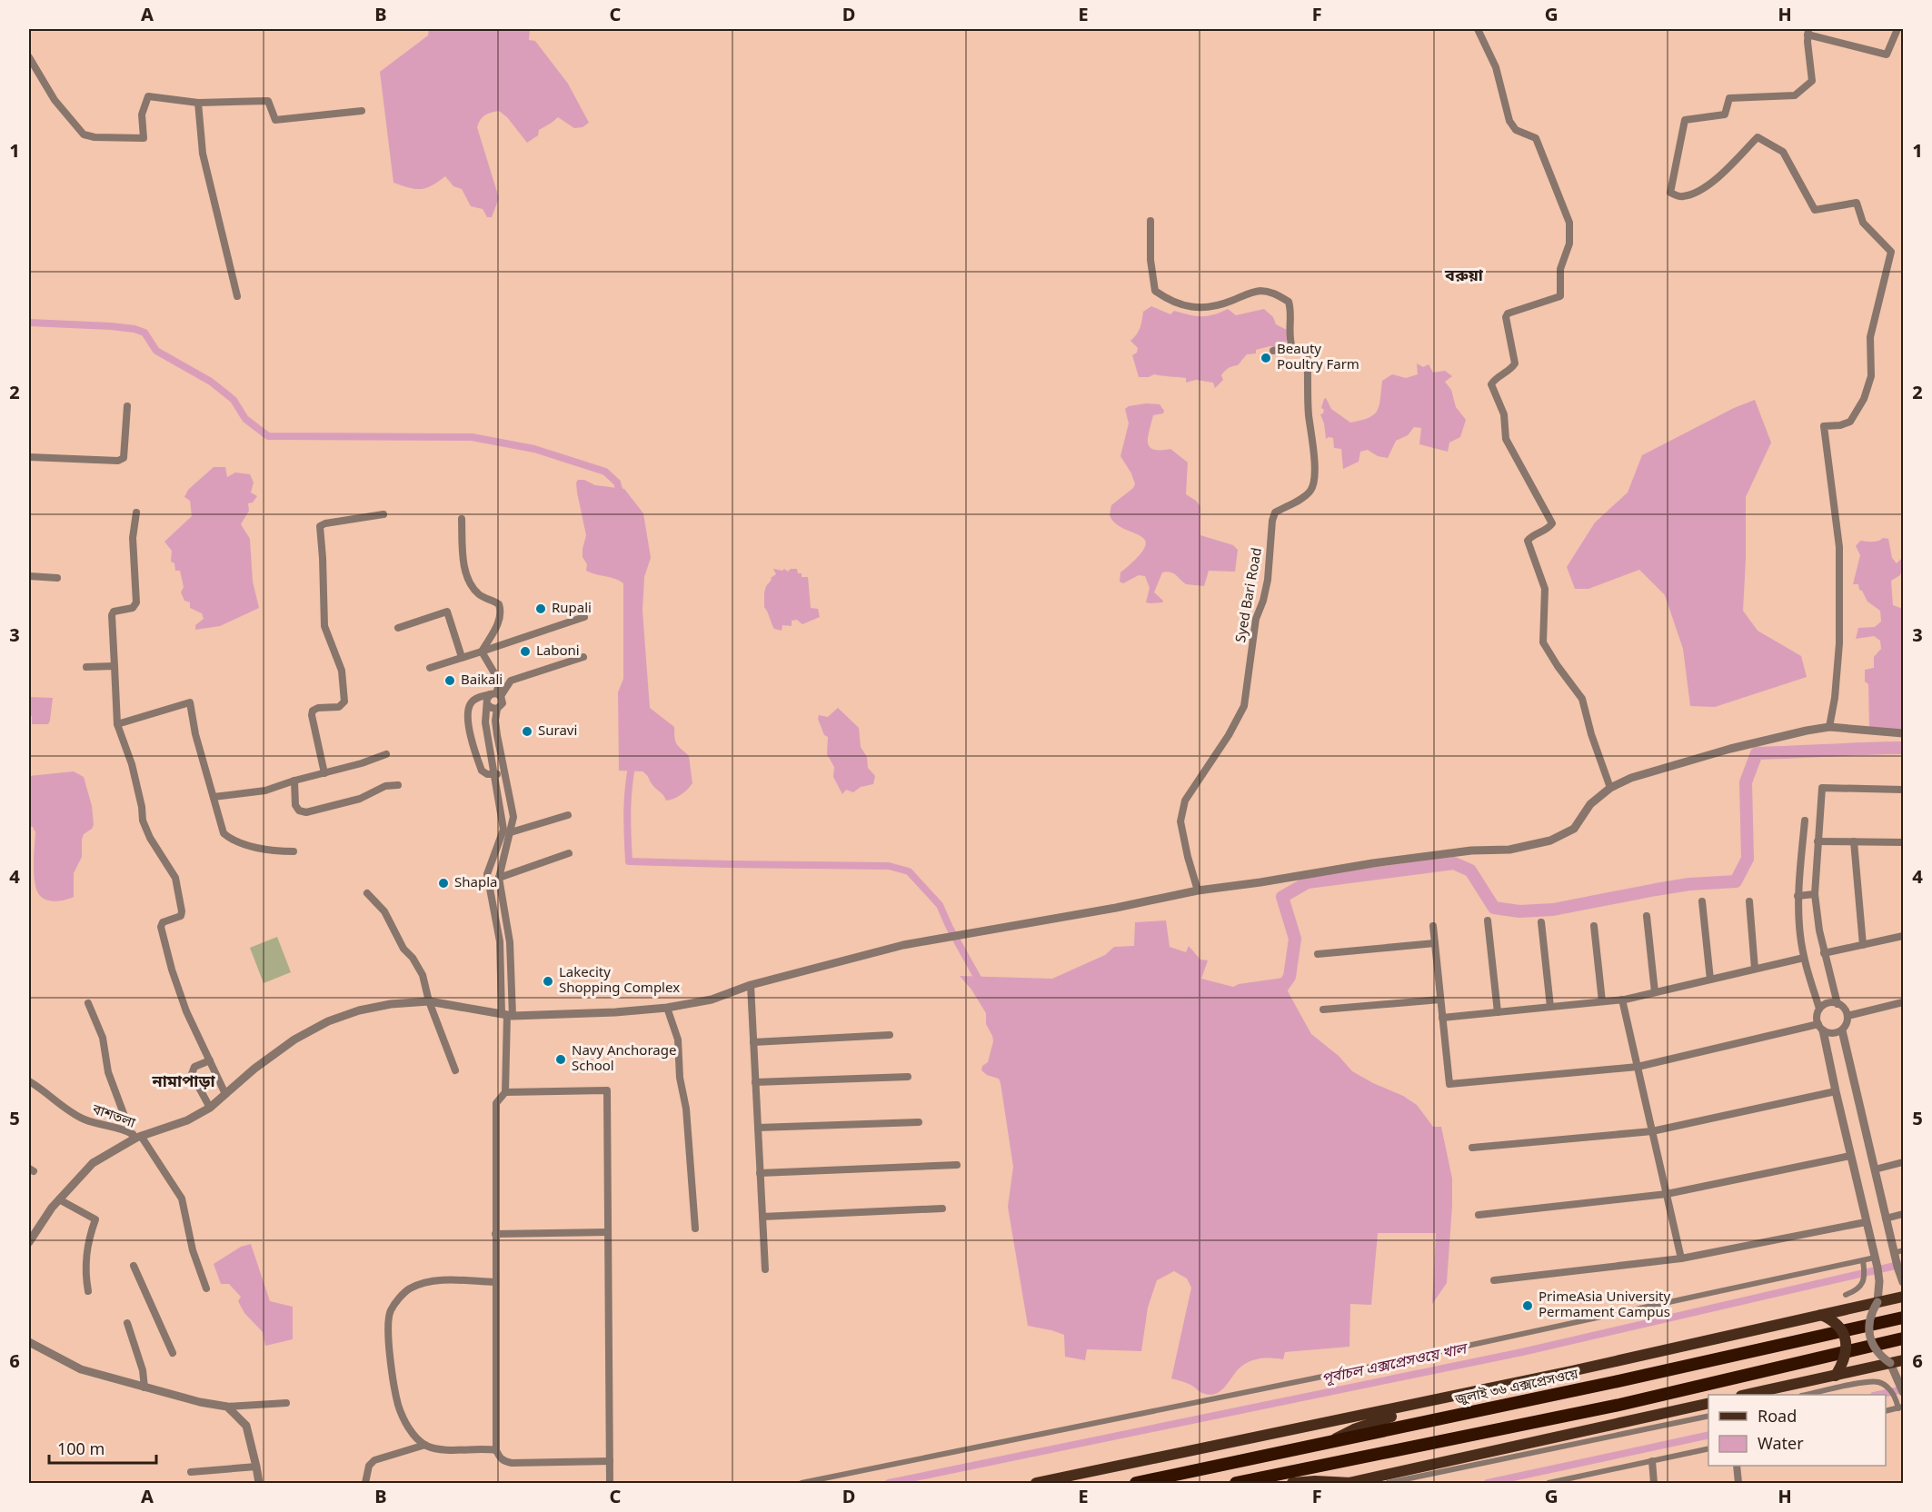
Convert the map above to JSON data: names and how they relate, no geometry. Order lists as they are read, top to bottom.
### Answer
{
  "streets": {
    "highway": ["জুলাই ৩৬ এক্সপ্রেসওয়ে"],
    "street": ["Syed Bari Road", "বাশতলা"]
  },
  "districts": ["বরুয়া", "নামাপাড়া"],
  "water": ["পূর্বাচল এক্সপ্রেসওয়ে খাল"],
  "places": [
    "Beauty Poultry Farm",
    "Rupali",
    "Laboni",
    "Baikali",
    "Suravi",
    "Shapla",
    "Lakecity Shopping Complex",
    "Navy Anchorage School",
    "PrimeAsia University Permament Campus"
  ],
  "legend": ["Road", "Water"],
  "scale_bar": "100 m",
  "grid": {
    "columns": [
      "A",
      "B",
      "C",
      "D",
      "E",
      "F",
      "G",
      "H"
    ],
    "rows": [
      "1",
      "2",
      "3",
      "4",
      "5",
      "6"
    ]
  }
}
